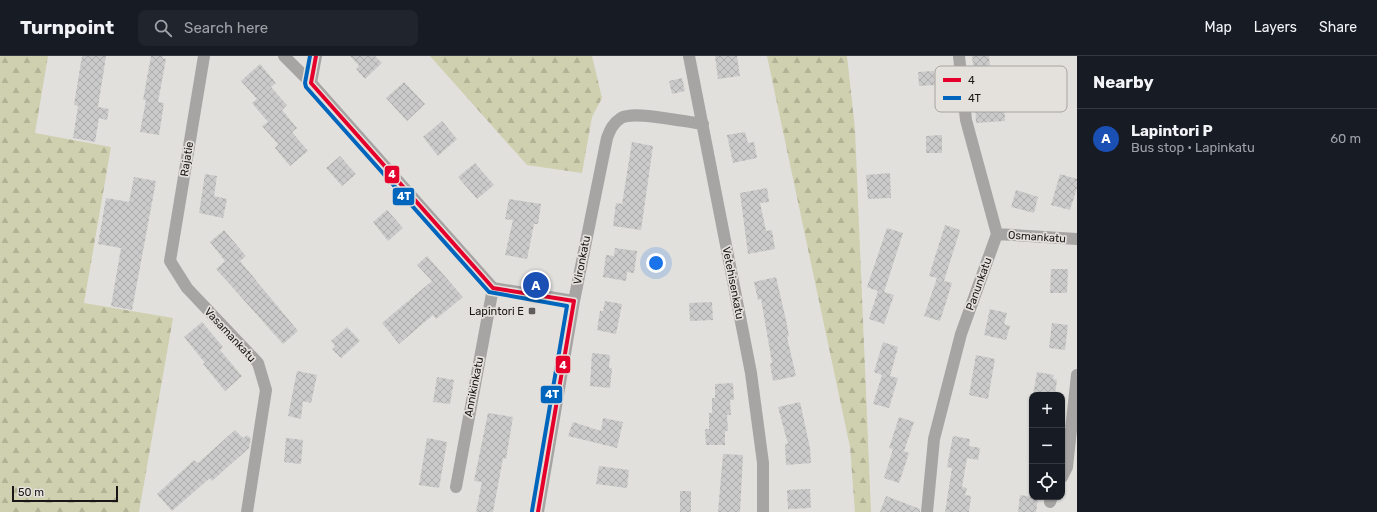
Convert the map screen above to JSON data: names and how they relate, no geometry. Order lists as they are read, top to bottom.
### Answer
{
  "streets": {
    "street": [
      "Rajatie",
      "Osmankatu",
      "Vironkatu",
      "Vetehisenkatu",
      "Panunkatu",
      "Vasamankatu",
      "Annikinkatu"
    ]
  },
  "crossings": [
    ["Rajatie", "Vasamankatu"],
    ["Osmankatu", "Panunkatu"],
    ["Vironkatu", "Vetehisenkatu"]
  ],
  "places": {
    "transit": ["Lapintori E"]
  },
  "lines": ["transit line 4", "transit line 4T"],
  "legend": ["4", "4T"],
  "scale_bar": "50 m",
  "page": {
    "header": "Turnpoint",
    "search": "Search here",
    "nav": ["Map", "Layers", "Share"],
    "heading": "Nearby",
    "list": [
      {
        "mark": "A",
        "name": "Lapintori P",
        "note": "Bus stop · Lapinkatu",
        "value": "60 m"
      }
    ],
    "pins": "A",
    "map_buttons": ["+", "−"],
    "scale": "50 m"
  }
}
